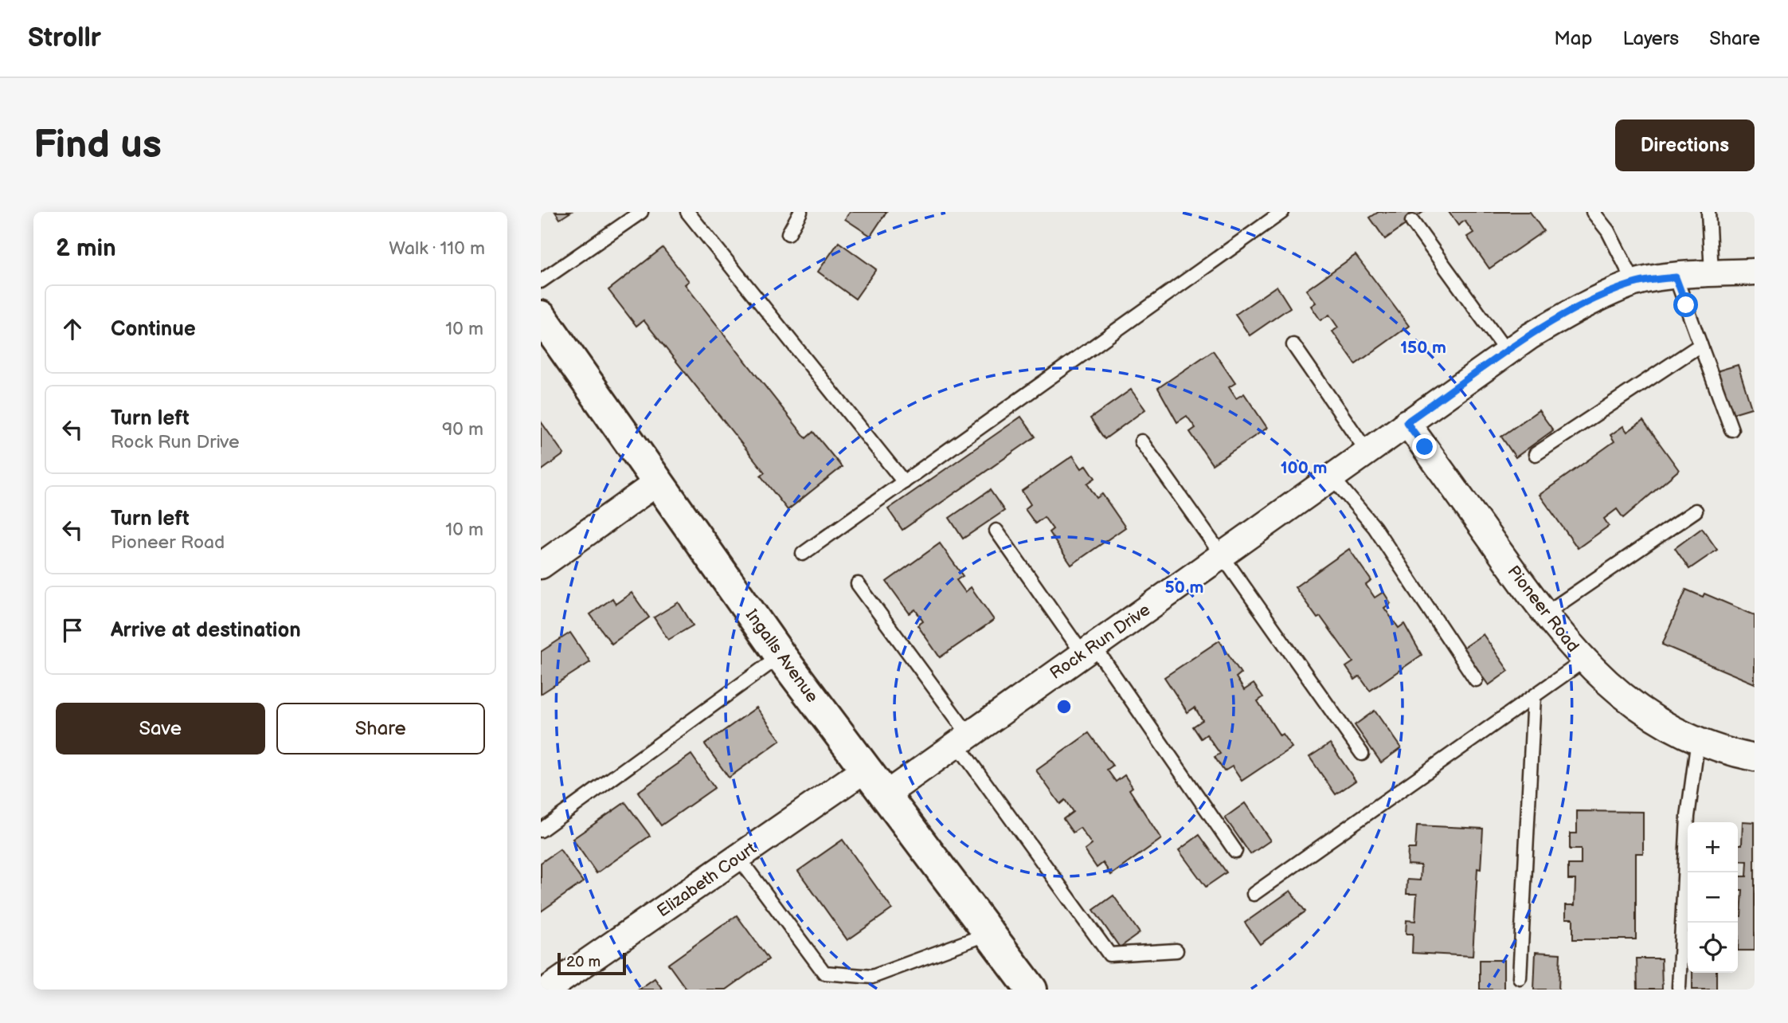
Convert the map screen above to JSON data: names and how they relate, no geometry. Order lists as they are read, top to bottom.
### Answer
{
  "streets": {
    "street": [
      "Pioneer Road",
      "Rock Run Drive",
      "Ingalls Avenue",
      "Elizabeth Court"
    ]
  },
  "crossings": [
    ["Pioneer Road", "Rock Run Drive"],
    ["Rock Run Drive", "Ingalls Avenue"],
    ["Ingalls Avenue", "Elizabeth Court"]
  ],
  "scale_bar": "20 m",
  "page": {
    "header": "Strollr",
    "nav": ["Map", "Layers", "Share"],
    "buttons": [
      "Directions",
      ["Save", "Share"]
    ],
    "title": "Find us",
    "heading": ["2 min", "Walk · 110 m"],
    "list": [
      ["Continue", "10 m"],
      ["Turn left", "Rock Run Drive", "90 m"],
      ["Turn left", "Pioneer Road", "10 m"],
      "Arrive at destination"
    ],
    "map_buttons": ["+", "−"],
    "scale": "20 m"
  },
  "rings": ["150 m", "100 m", "50 m"]
}
